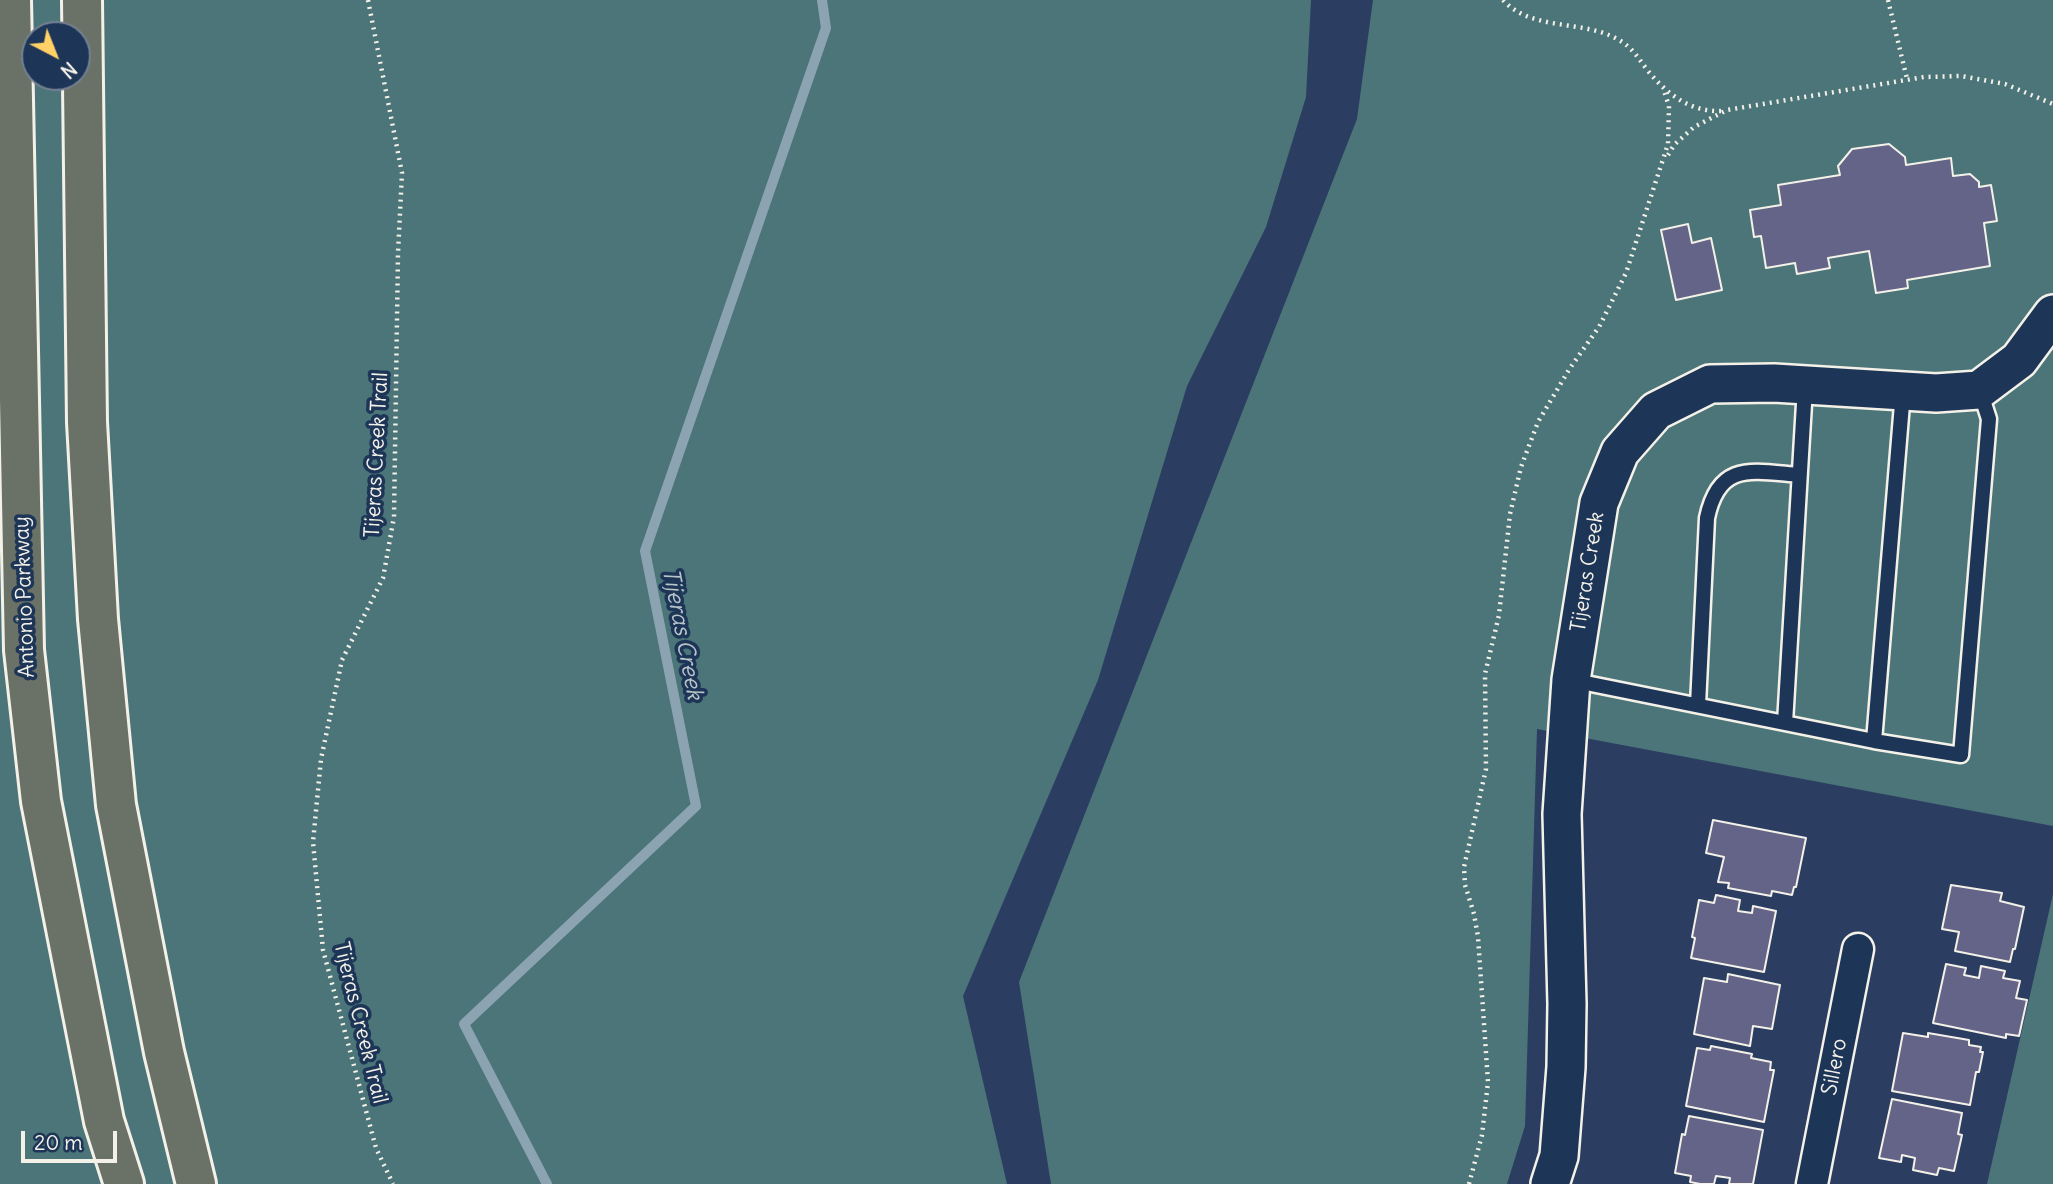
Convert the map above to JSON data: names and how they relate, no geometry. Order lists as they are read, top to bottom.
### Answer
{
  "streets": {
    "main road": ["Antonio Parkway"],
    "street": ["Tijeras Creek", "Sillero"],
    "path": ["Tijeras Creek Trail"]
  },
  "water": ["Tijeras Creek"],
  "scale_bar": "20 m",
  "north": "bottom right"
}
